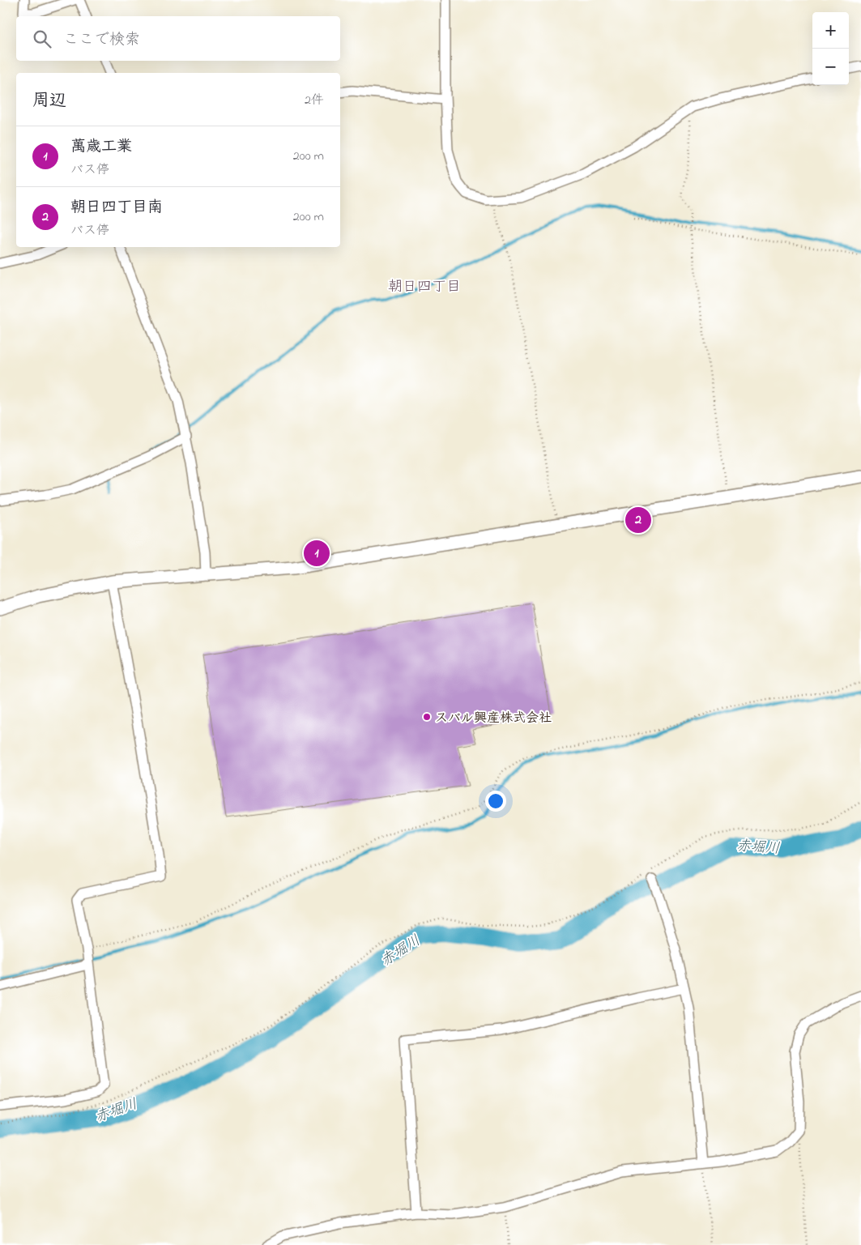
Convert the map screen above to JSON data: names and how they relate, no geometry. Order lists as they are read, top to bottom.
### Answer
{
  "districts": ["朝日四丁目"],
  "water": ["赤堀川"],
  "places": ["スバル興産株式会社"],
  "page": {
    "map_buttons": ["+", "−"],
    "search": "ここで検索",
    "heading": ["周辺", "2件"],
    "list": [
      {
        "mark": "1",
        "name": "萬歳工業",
        "note": "バス停",
        "value": "200 m"
      },
      {
        "mark": "2",
        "name": "朝日四丁目南",
        "note": "バス停",
        "value": "200 m"
      }
    ],
    "pins": ["2", "1"]
  }
}
